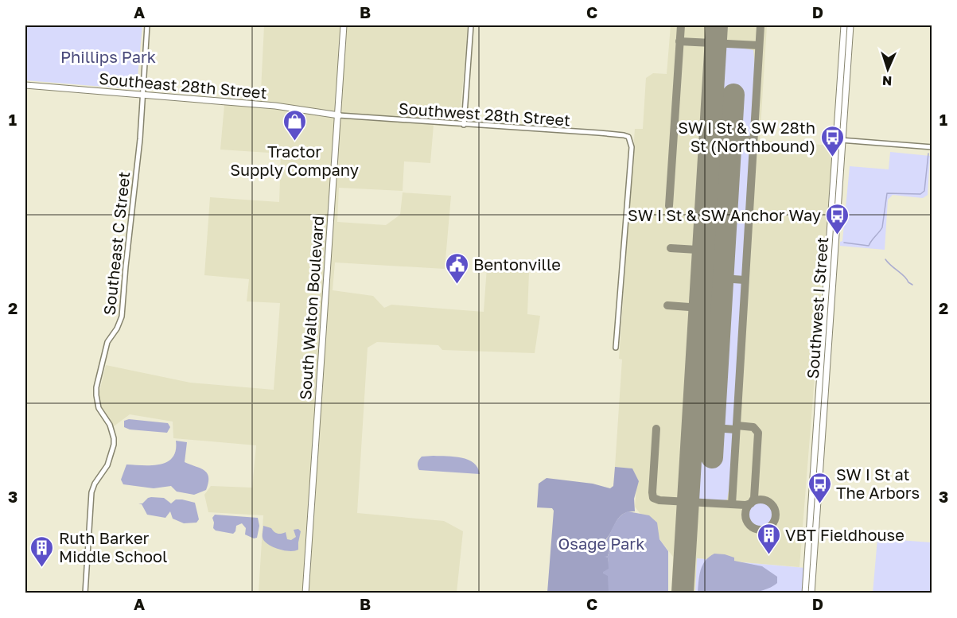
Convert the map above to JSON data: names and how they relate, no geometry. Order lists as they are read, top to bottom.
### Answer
{
  "streets": {
    "main road": ["Southeast 28th Street", "South Walton Boulevard", "Southwest I Street"],
    "street": ["Southwest 28th Street", "Southeast C Street"]
  },
  "crossings": [
    ["Southeast 28th Street", "Southwest 28th Street"],
    ["Southeast 28th Street", "Southeast C Street"],
    ["Southeast 28th Street", "South Walton Boulevard"],
    ["Southwest 28th Street", "South Walton Boulevard"]
  ],
  "parks": ["Phillips Park", "Osage Park"],
  "places": {
    "shop": ["Tractor Supply Company"],
    "bus stop": ["SW I St & SW 28th St (Northbound)", "SW I St & SW Anchor Way", "SW I St at The Arbors"],
    "public building": ["Bentonville"],
    "building": ["VBT Fieldhouse", "Ruth Barker Middle School"]
  },
  "north": "bottom",
  "grid": {
    "columns": [
      "A",
      "B",
      "C",
      "D"
    ],
    "rows": ["1", "2", "3"]
  }
}
